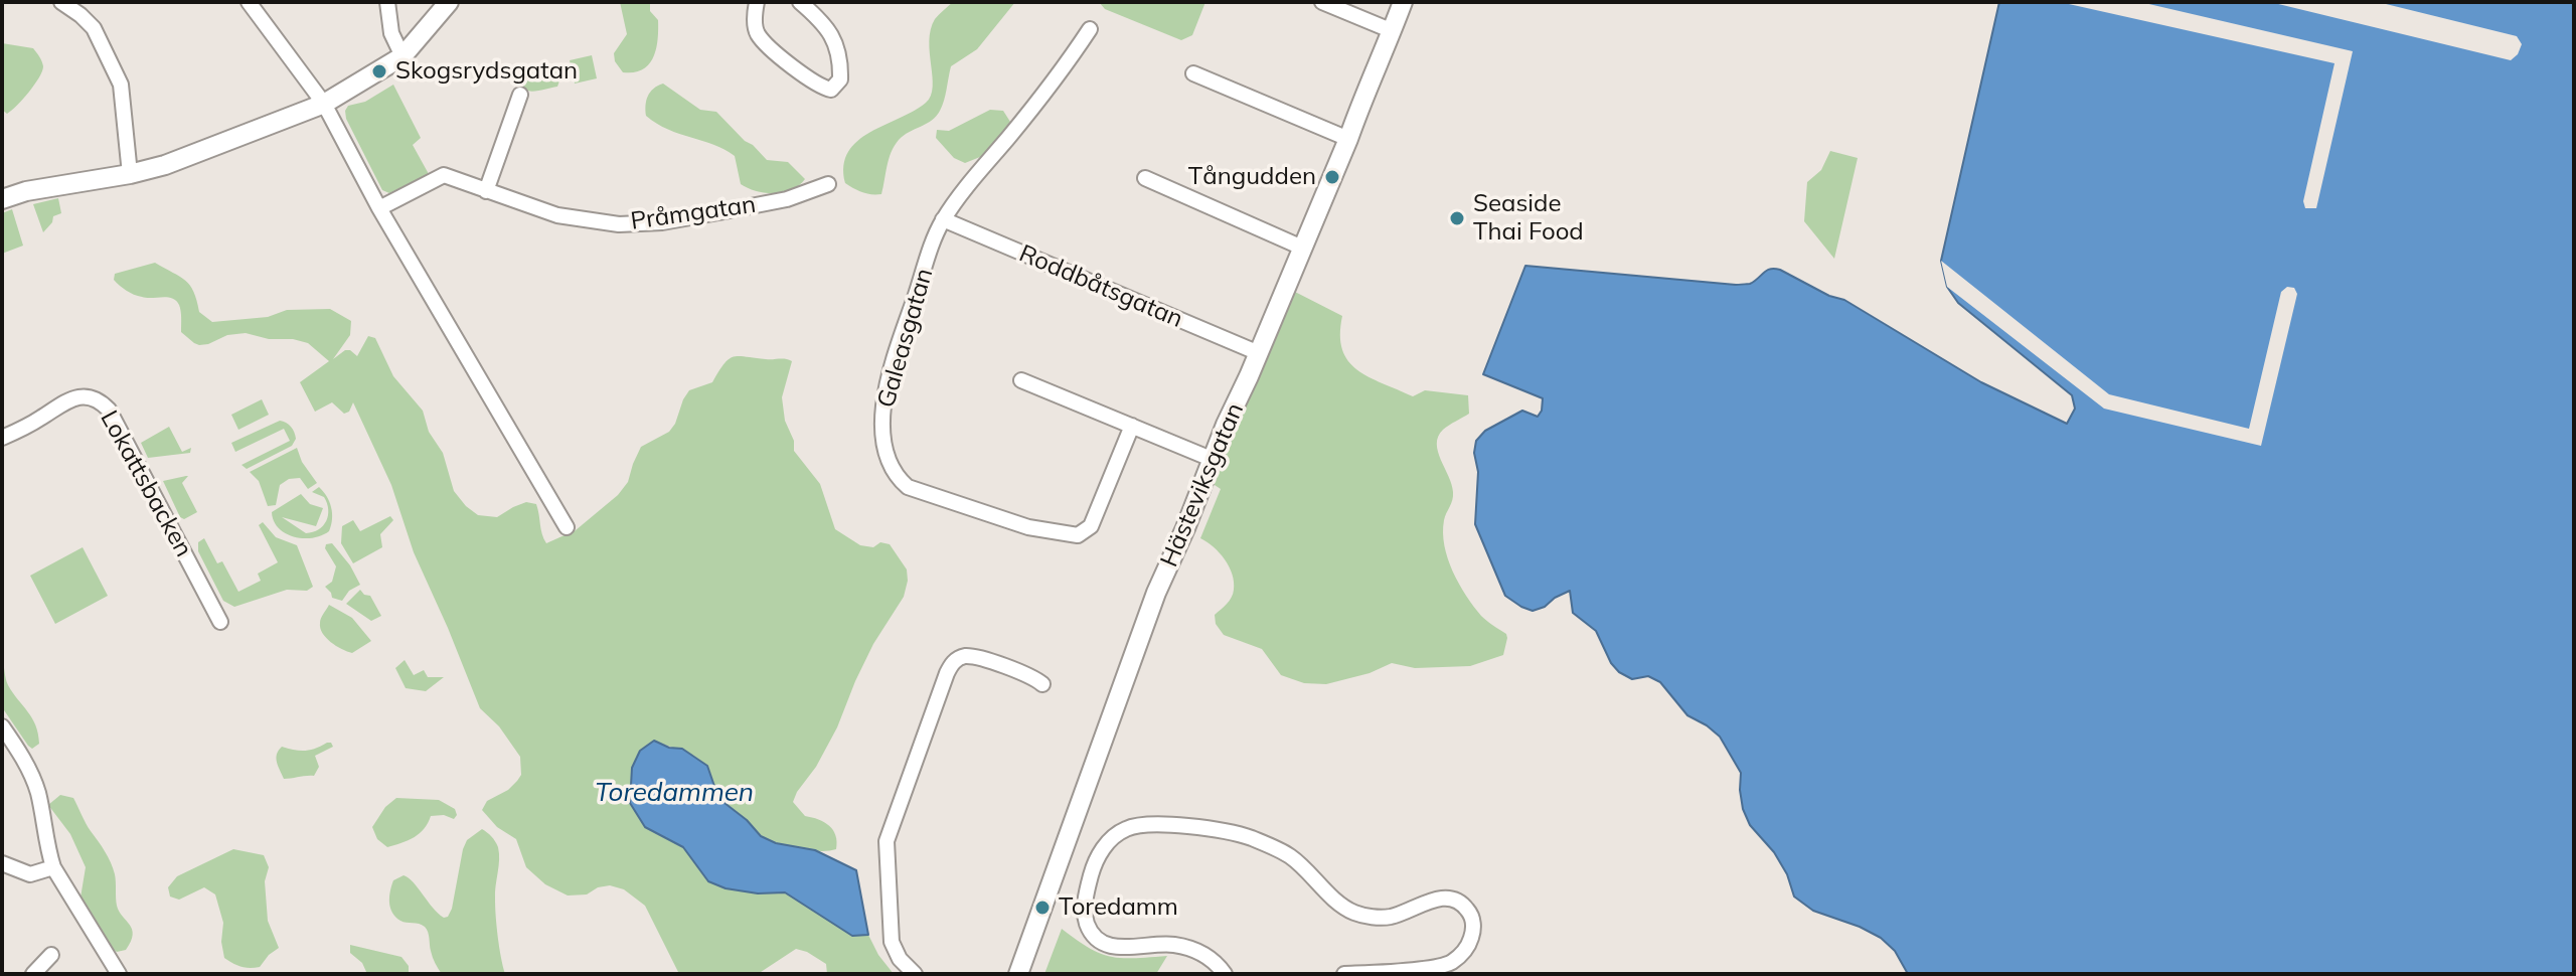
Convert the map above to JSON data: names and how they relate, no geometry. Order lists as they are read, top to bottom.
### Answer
{
  "streets": {
    "street": [
      "Pråmgatan",
      "Roddbåtsgatan",
      "Galeasgatan",
      "Lokattsbacken",
      "Hästeviksgatan"
    ]
  },
  "crossings": [
    ["Roddbåtsgatan", "Galeasgatan"],
    ["Roddbåtsgatan", "Hästeviksgatan"]
  ],
  "water": ["Toredammen"],
  "places": [
    "Skogsrydsgatan",
    "Tångudden",
    "Seaside Thai Food",
    "Toredamm"
  ]
}
